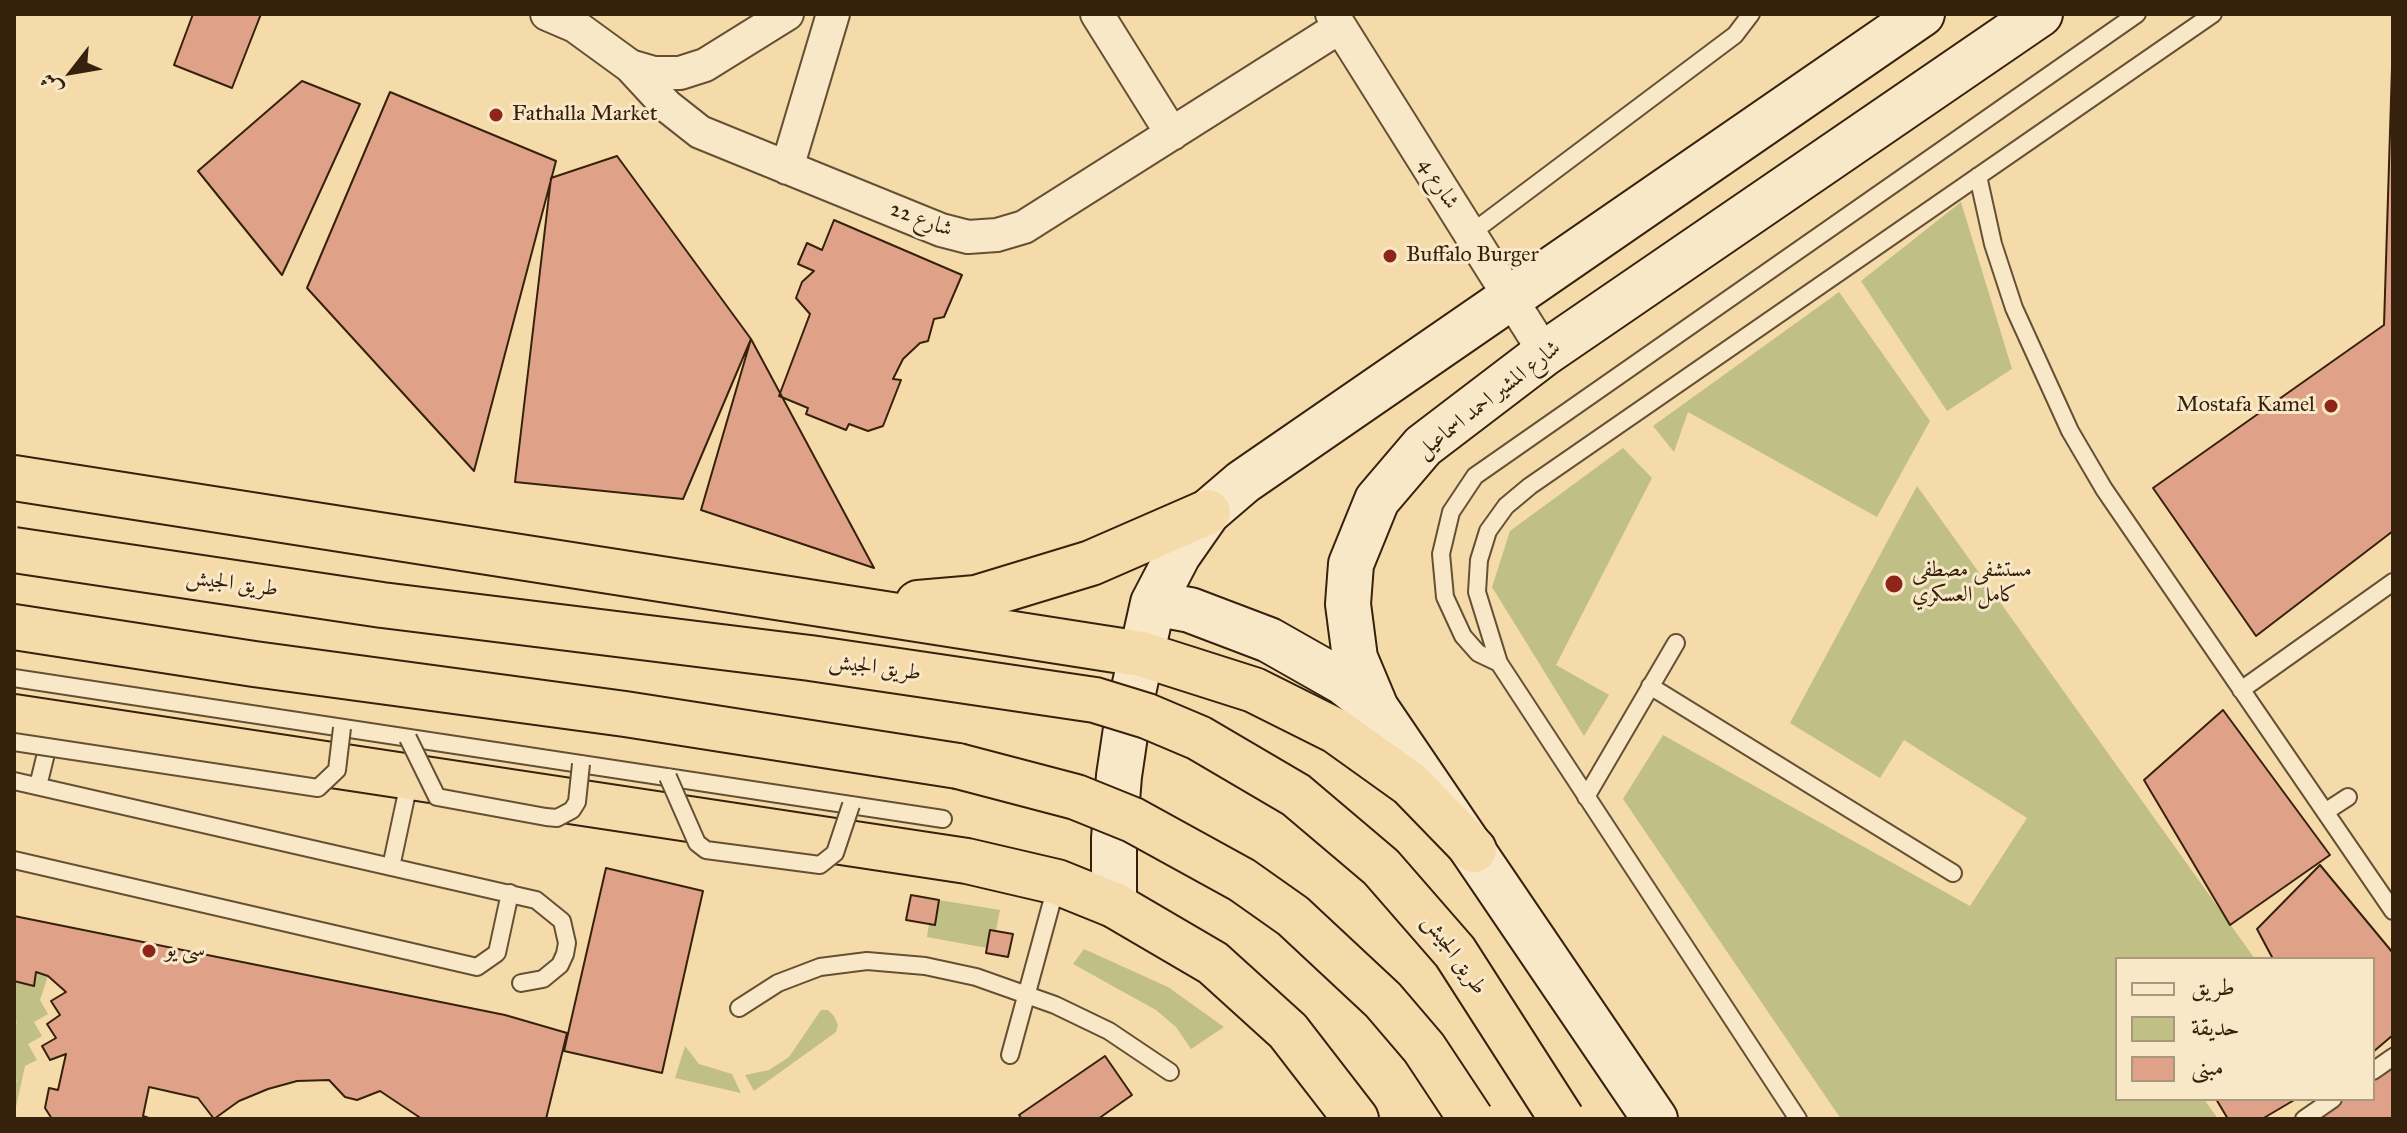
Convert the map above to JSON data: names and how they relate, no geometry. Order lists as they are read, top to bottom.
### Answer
{
  "streets": {
    "highway": ["طريق الجيش"],
    "main road": ["شارع المشير احمد اسماعيل"],
    "street": ["شارع 4", "شارع 22"]
  },
  "crossings": [
    ["شارع 4", "شارع 22"],
    ["شارع 4", "شارع المشير احمد اسماعيل"]
  ],
  "places": [
    "Fathalla Market",
    "Buffalo Burger",
    "Mostafa Kamel",
    "مستشفى مصطفى كامل العسكري",
    "سى يو"
  ],
  "legend": ["طريق", "حديقة", "مبنى"],
  "north": "bottom left"
}
